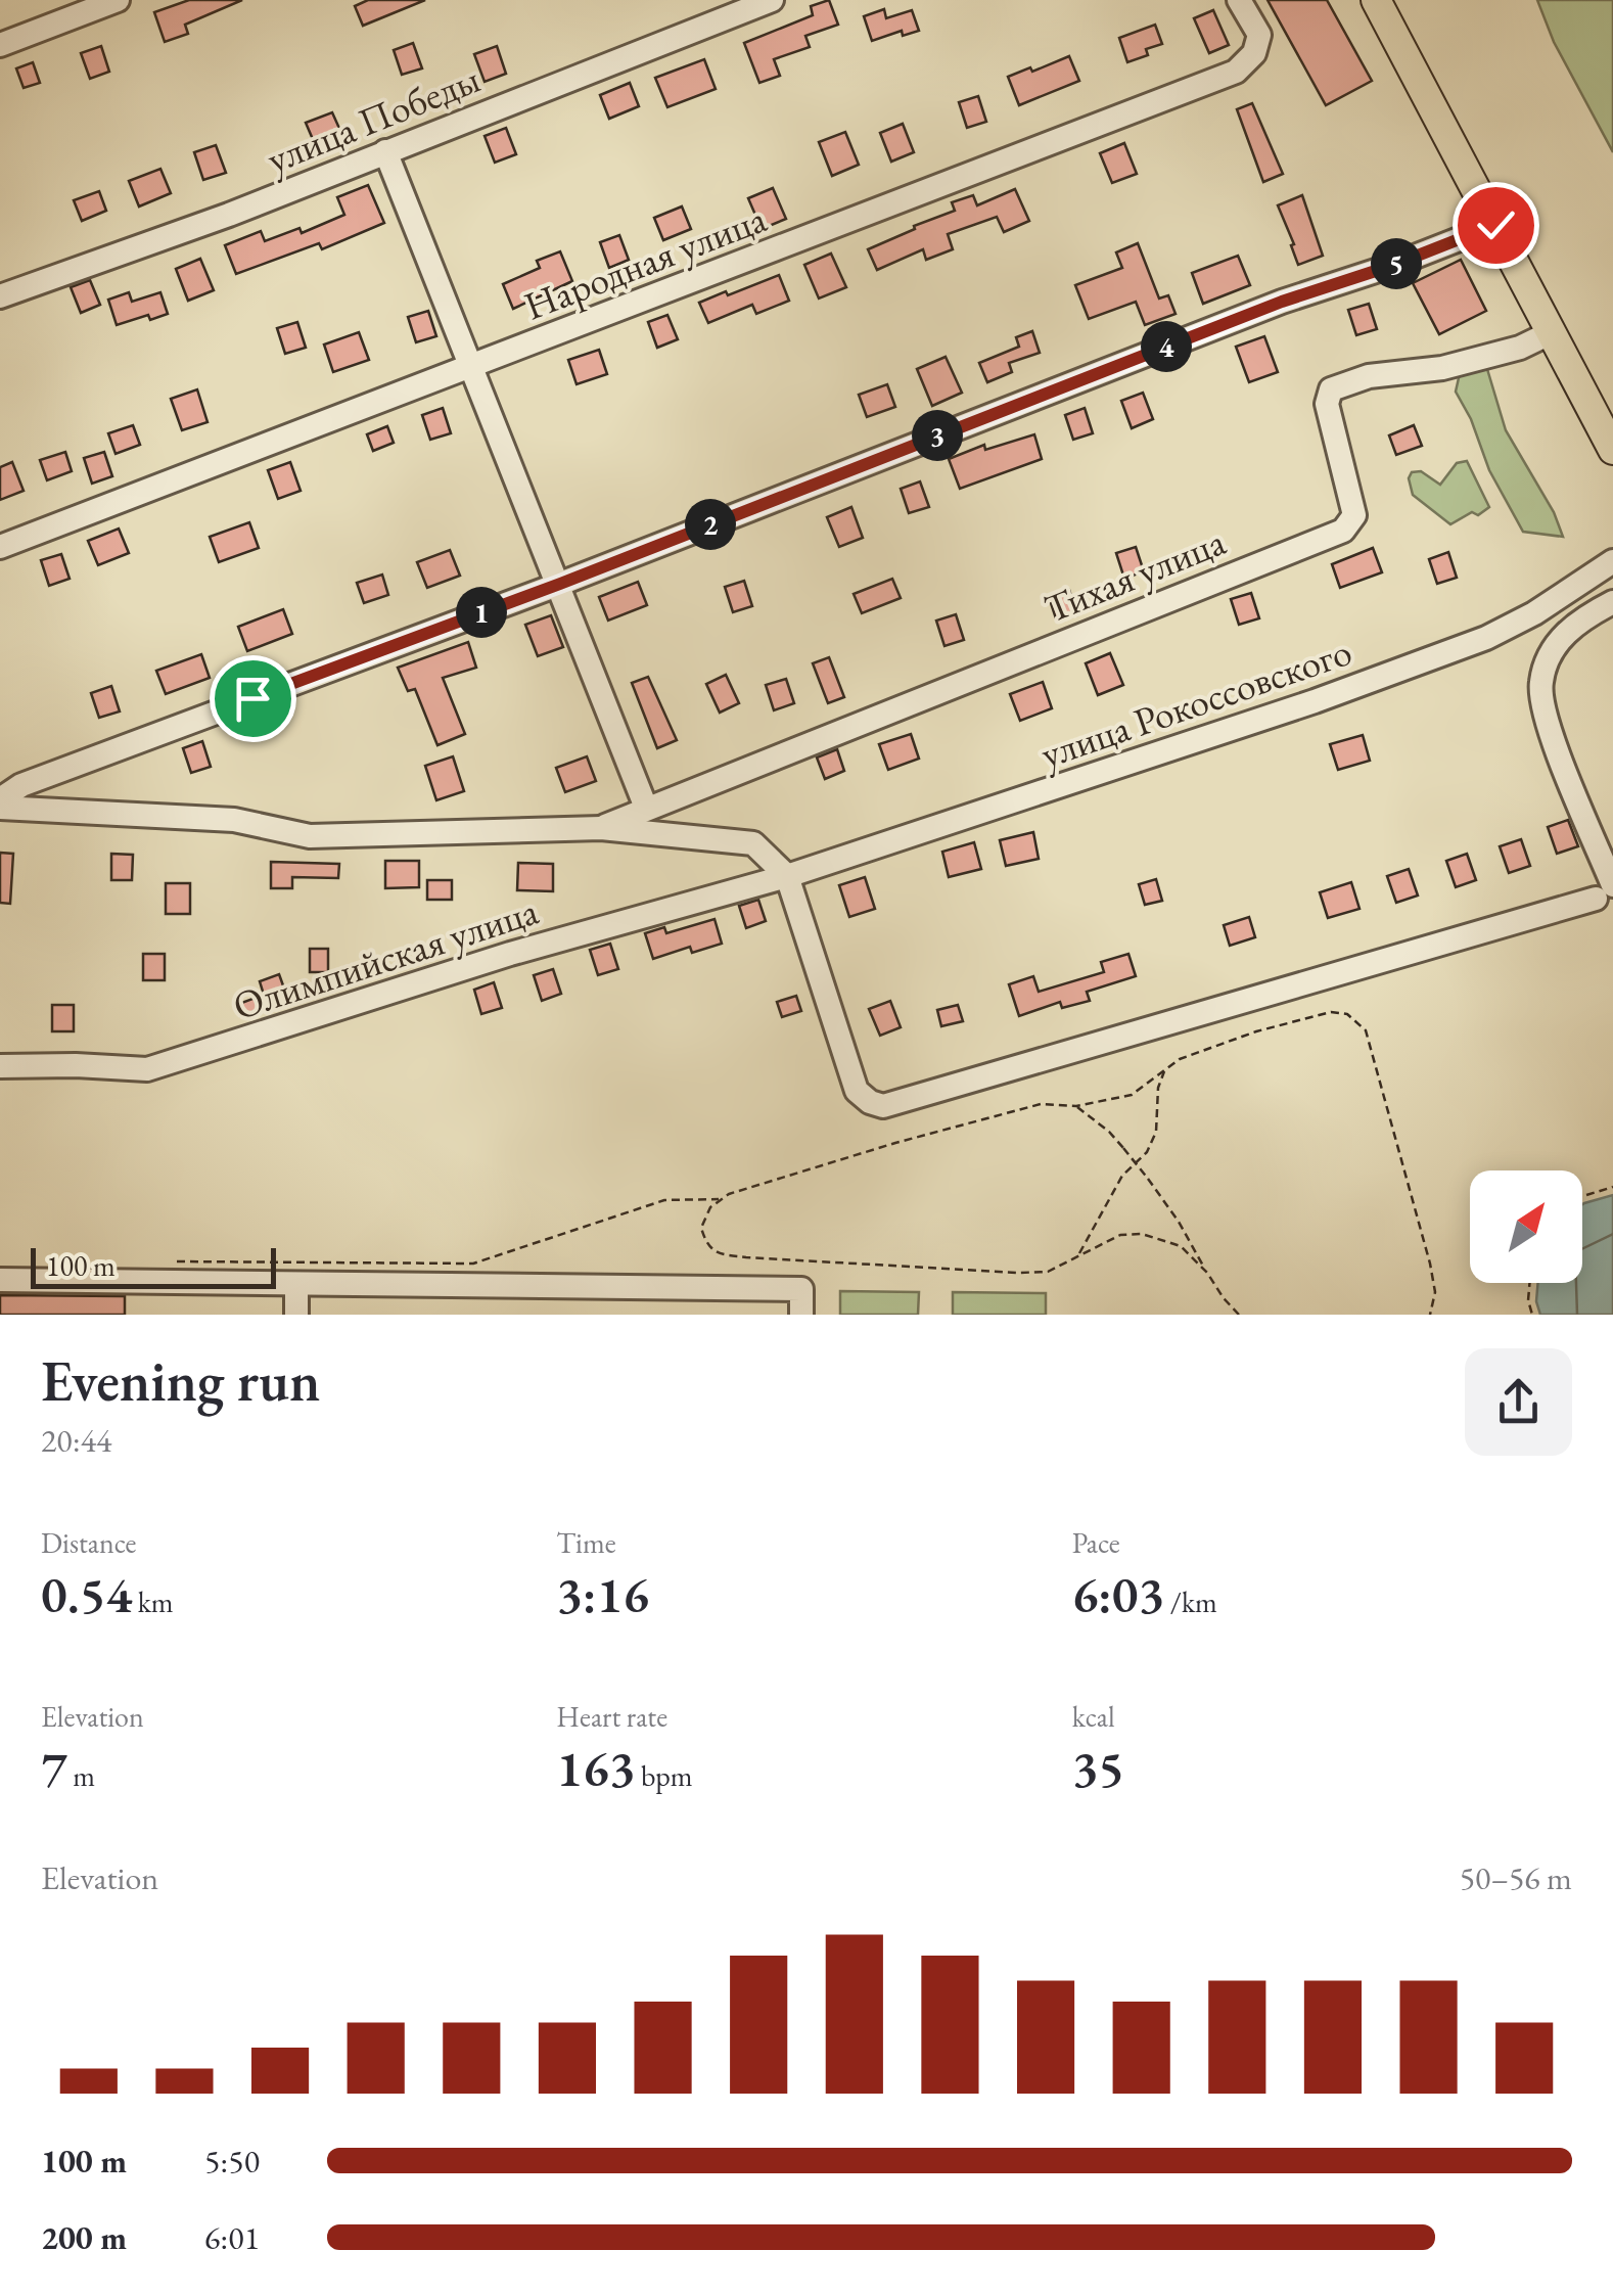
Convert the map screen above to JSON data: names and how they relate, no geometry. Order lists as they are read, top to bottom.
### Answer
{
  "streets": {
    "street": [
      "улица Победы",
      "Народная улица",
      "Тихая улица",
      "улица Рокоссовского",
      "Олимпийская улица"
    ]
  },
  "crossings": [
    ["улица Рокоссовского", "Олимпийская улица"]
  ],
  "scale_bar": "100 m",
  "north": "top right",
  "page": {
    "pins": [
      "5",
      "4",
      "3",
      "2",
      "1"
    ],
    "scale": "100 m",
    "heading": ["Evening run", "20:44"],
    "stats": [
      ["Distance", "0.54 km"],
      ["Time", "3:16"],
      ["Pace", "6:03 /km"],
      ["Elevation", "7 m"],
      ["Heart rate", "163 bpm"],
      ["kcal", "35"]
    ],
    "chart": ["Elevation", "50–56 m"],
    "list": [
      {
        "name": "100 m",
        "note": "5:50"
      },
      {
        "name": "200 m",
        "note": "6:01"
      }
    ]
  }
}
